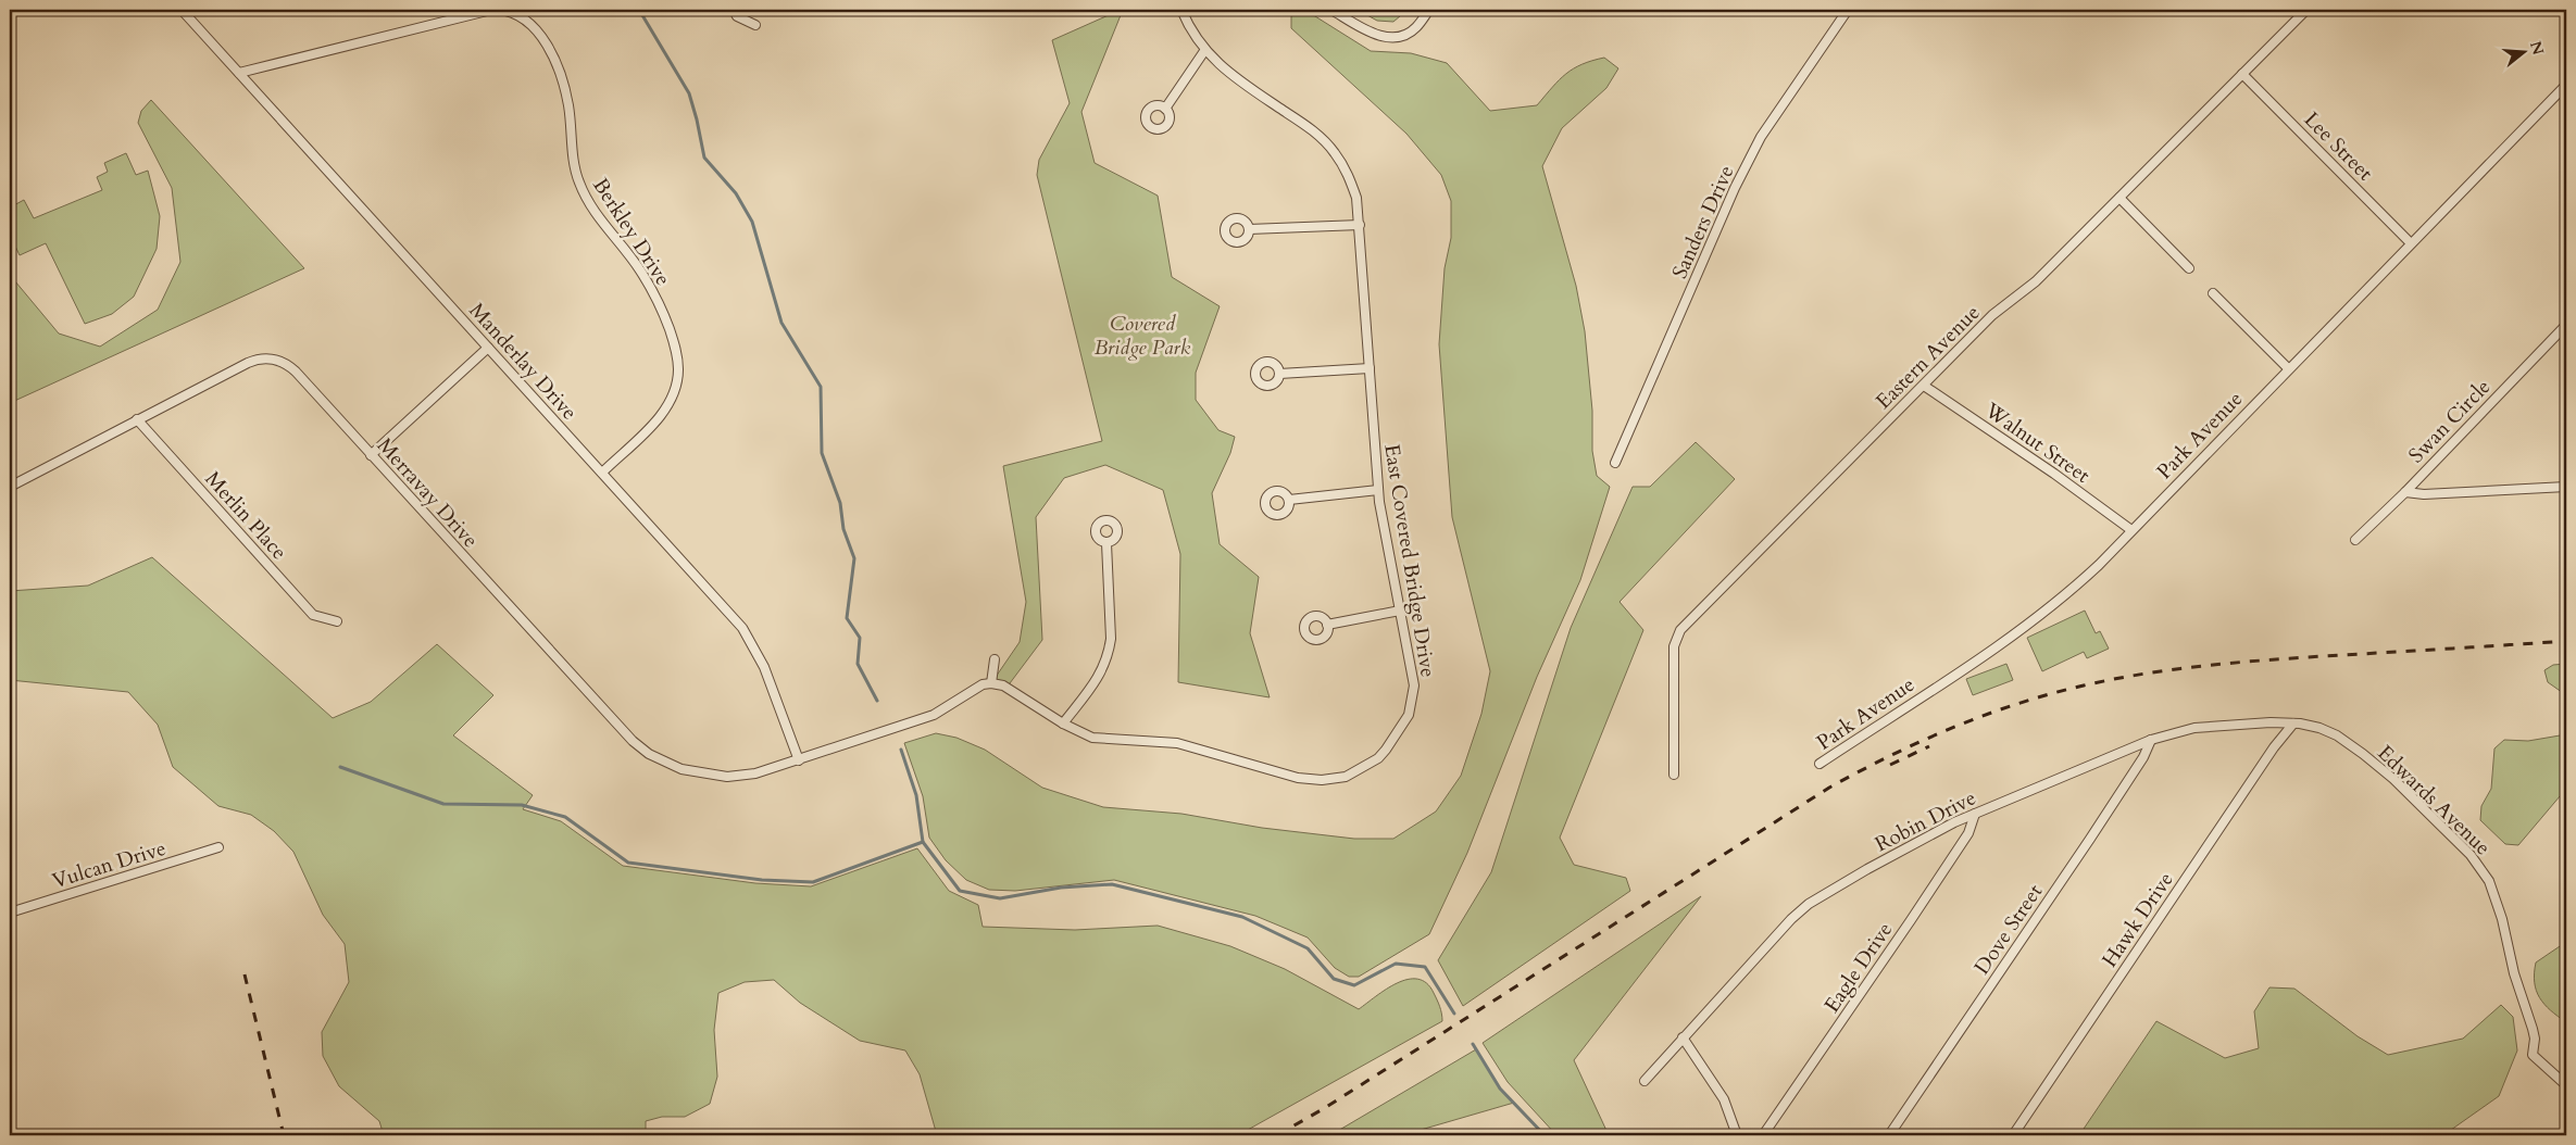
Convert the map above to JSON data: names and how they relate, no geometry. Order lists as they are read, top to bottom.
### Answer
{
  "streets": {
    "street": [
      "Lee Street",
      "Sanders Drive",
      "Berkley Drive",
      "Eastern Avenue",
      "Manderlay Drive",
      "Swan Circle",
      "Park Avenue",
      "Walnut Street",
      "Merravay Drive",
      "Merlin Place",
      "East Covered Bridge Drive",
      "Edwards Avenue",
      "Robin Drive",
      "Vulcan Drive",
      "Hawk Drive",
      "Dove Street",
      "Eagle Drive"
    ]
  },
  "crossings": [
    ["Lee Street", "Eastern Avenue"],
    ["Lee Street", "Park Avenue"],
    ["Berkley Drive", "Manderlay Drive"],
    ["Eastern Avenue", "Walnut Street"],
    ["Manderlay Drive", "Merravay Drive"],
    ["Park Avenue", "Walnut Street"],
    ["Merravay Drive", "Merlin Place"],
    ["Edwards Avenue", "Robin Drive"],
    ["Edwards Avenue", "Hawk Drive"],
    ["Robin Drive", "Hawk Drive"],
    ["Robin Drive", "Dove Street"],
    ["Robin Drive", "Eagle Drive"]
  ],
  "parks": ["Covered Bridge Park"],
  "north": "right"
}
